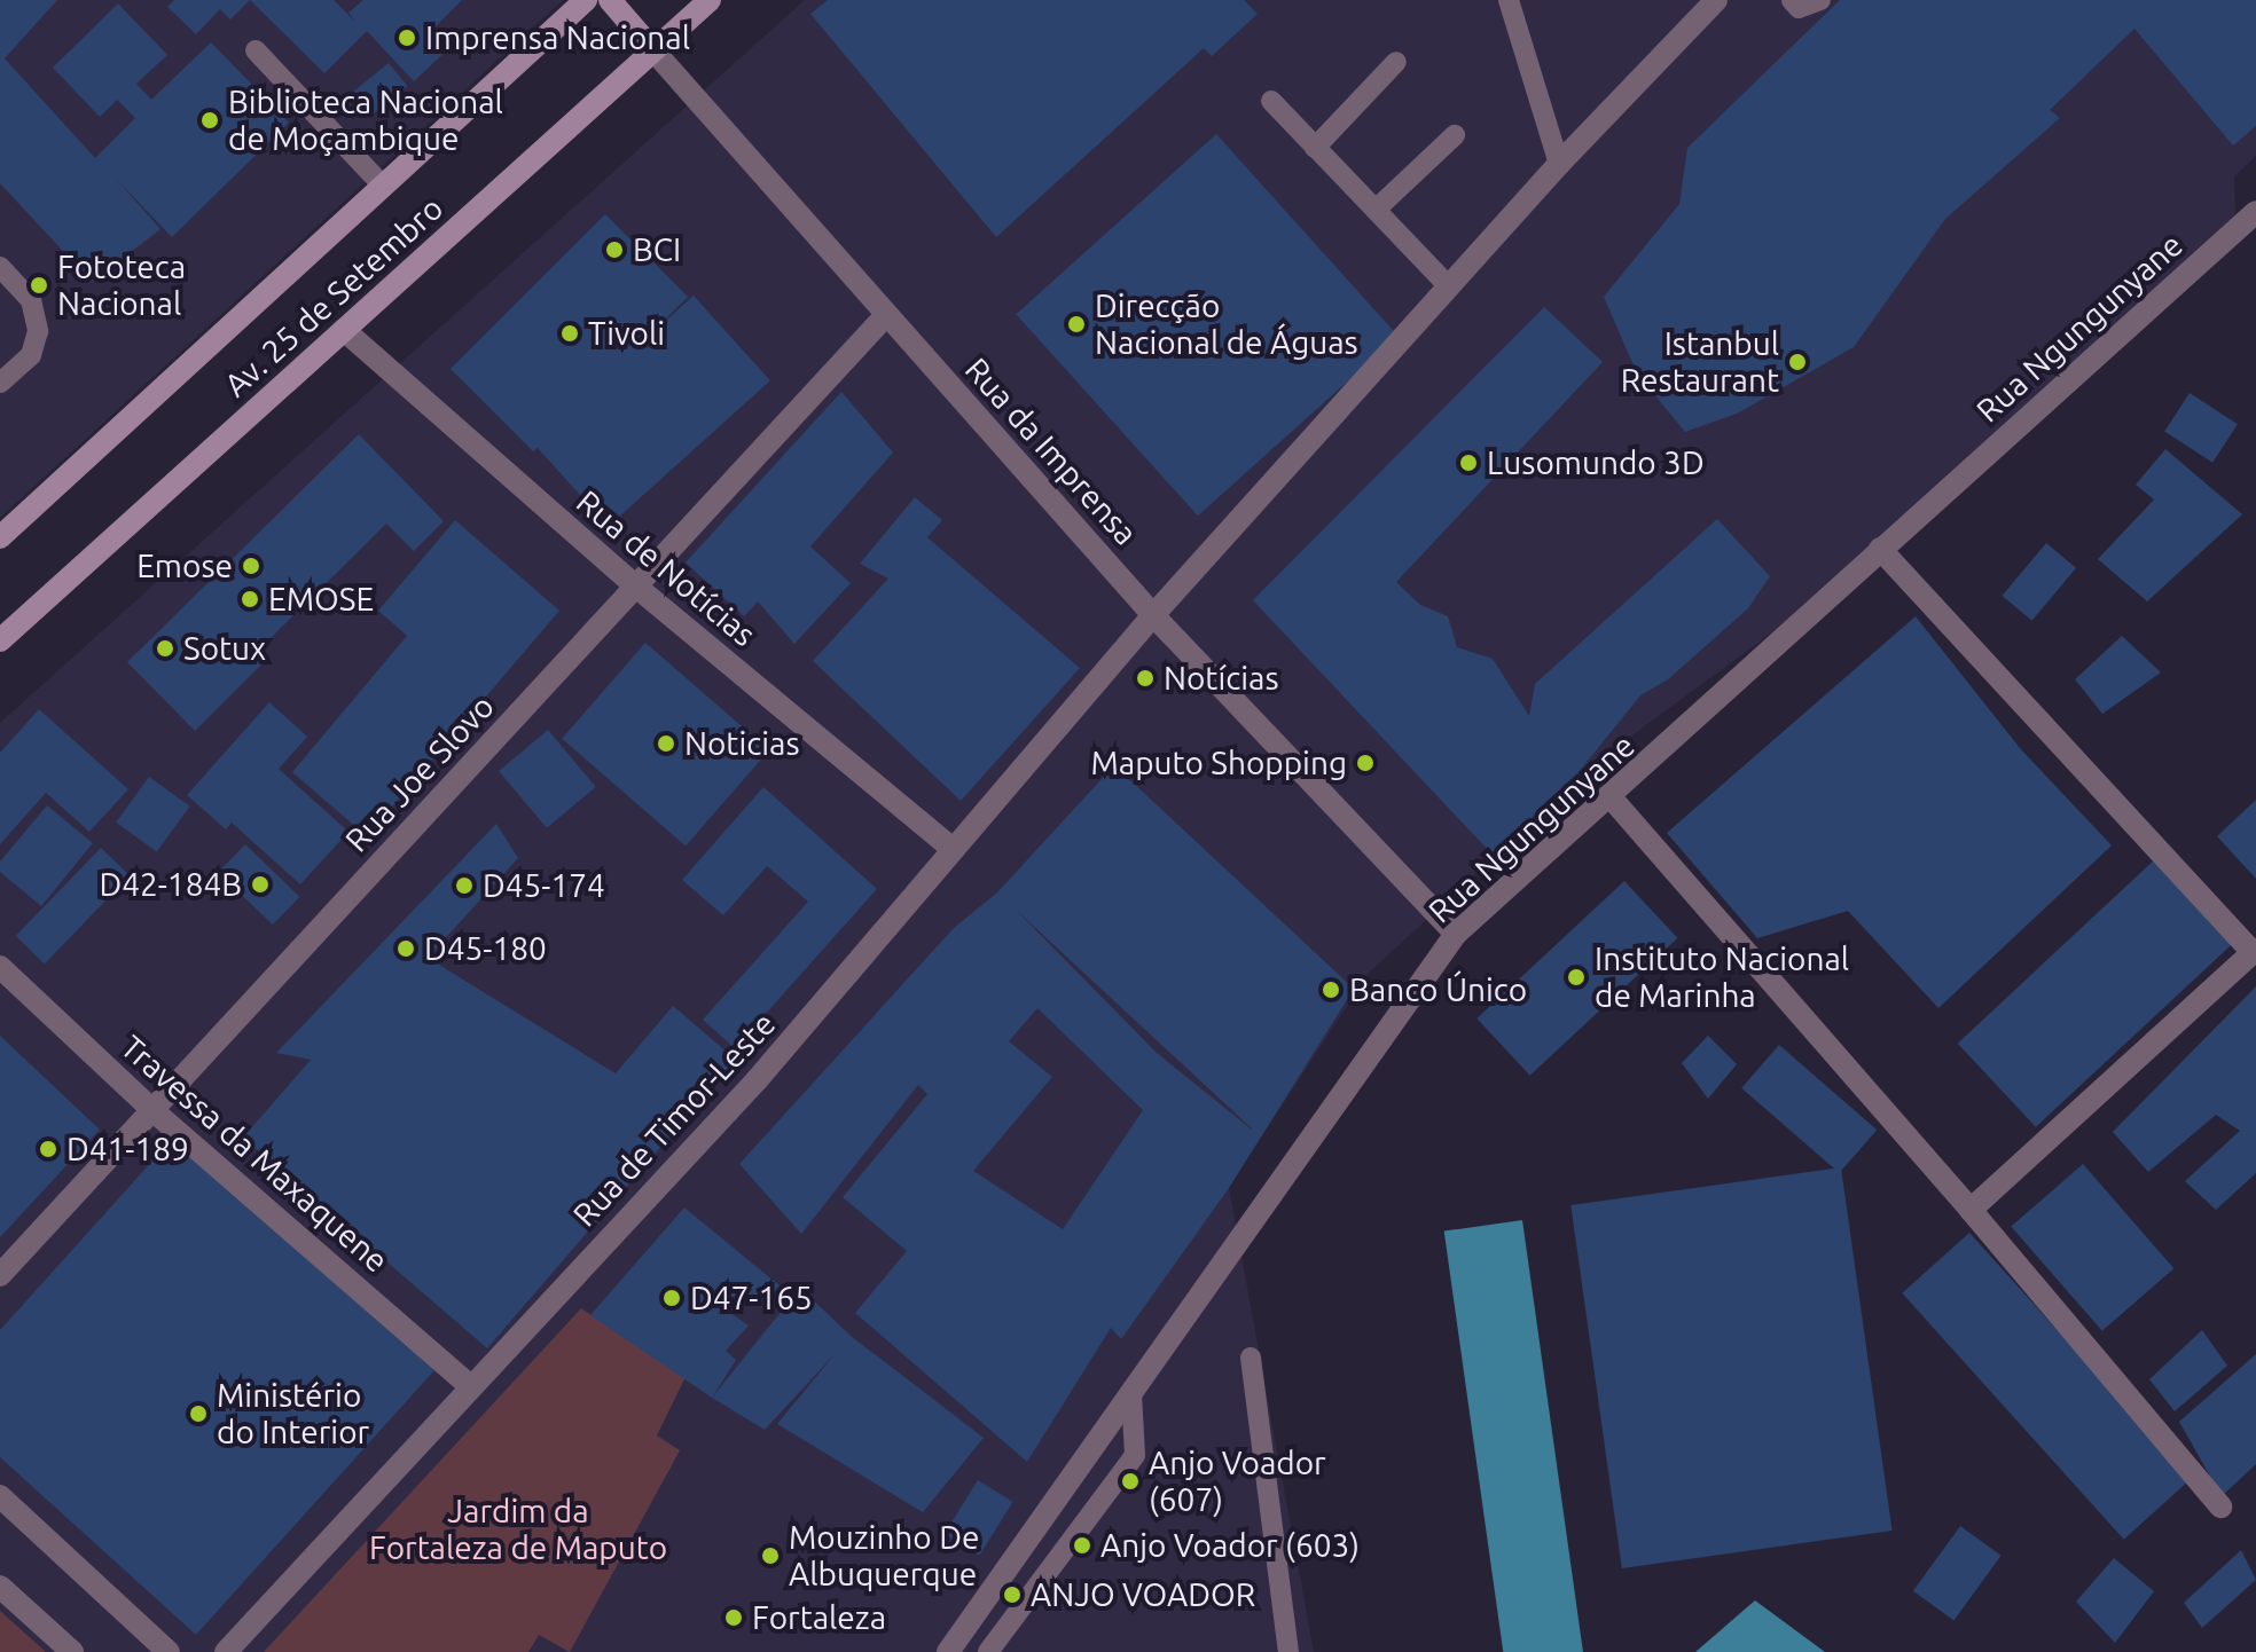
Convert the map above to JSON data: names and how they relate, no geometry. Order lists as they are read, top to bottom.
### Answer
{
  "streets": {
    "main road": ["Av. 25 de Setembro", "Rua da Imprensa"],
    "street": [
      "Rua Ngungunyane",
      "Rua de Notícias",
      "Rua Joe Slovo",
      "Rua de Timor-Leste",
      "Travessa da Maxaquene"
    ]
  },
  "crossings": [
    ["Av. 25 de Setembro", "Rua da Imprensa"],
    ["Av. 25 de Setembro", "Rua de Notícias"],
    ["Rua Ngungunyane", "Rua da Imprensa"],
    ["Rua da Imprensa", "Rua Joe Slovo"],
    ["Rua da Imprensa", "Rua de Timor-Leste"],
    ["Rua de Notícias", "Rua Joe Slovo"],
    ["Rua de Notícias", "Rua de Timor-Leste"],
    ["Rua Joe Slovo", "Travessa da Maxaquene"],
    ["Rua de Timor-Leste", "Travessa da Maxaquene"]
  ],
  "parks": ["Jardim da Fortaleza de Maputo"],
  "places": [
    "Imprensa Nacional",
    "Biblioteca Nacional de Moçambique",
    "BCI",
    "Fototeca Nacional",
    "Direcção Nacional de Águas",
    "Tivoli",
    "Istanbul Restaurant",
    "Lusomundo 3D",
    "Emose",
    "EMOSE",
    "Sotux",
    "Notícias",
    "Noticias",
    "Maputo Shopping",
    "D42-184B",
    "D45-174",
    "D45-180",
    "Instituto Nacional de Marinha",
    "Banco Único",
    "D41-189",
    "D47-165",
    "Ministério do Interior",
    "Anjo Voador (607)",
    "Anjo Voador (603)",
    "Mouzinho De Albuquerque",
    "ANJO VOADOR",
    "Fortaleza"
  ]
}
